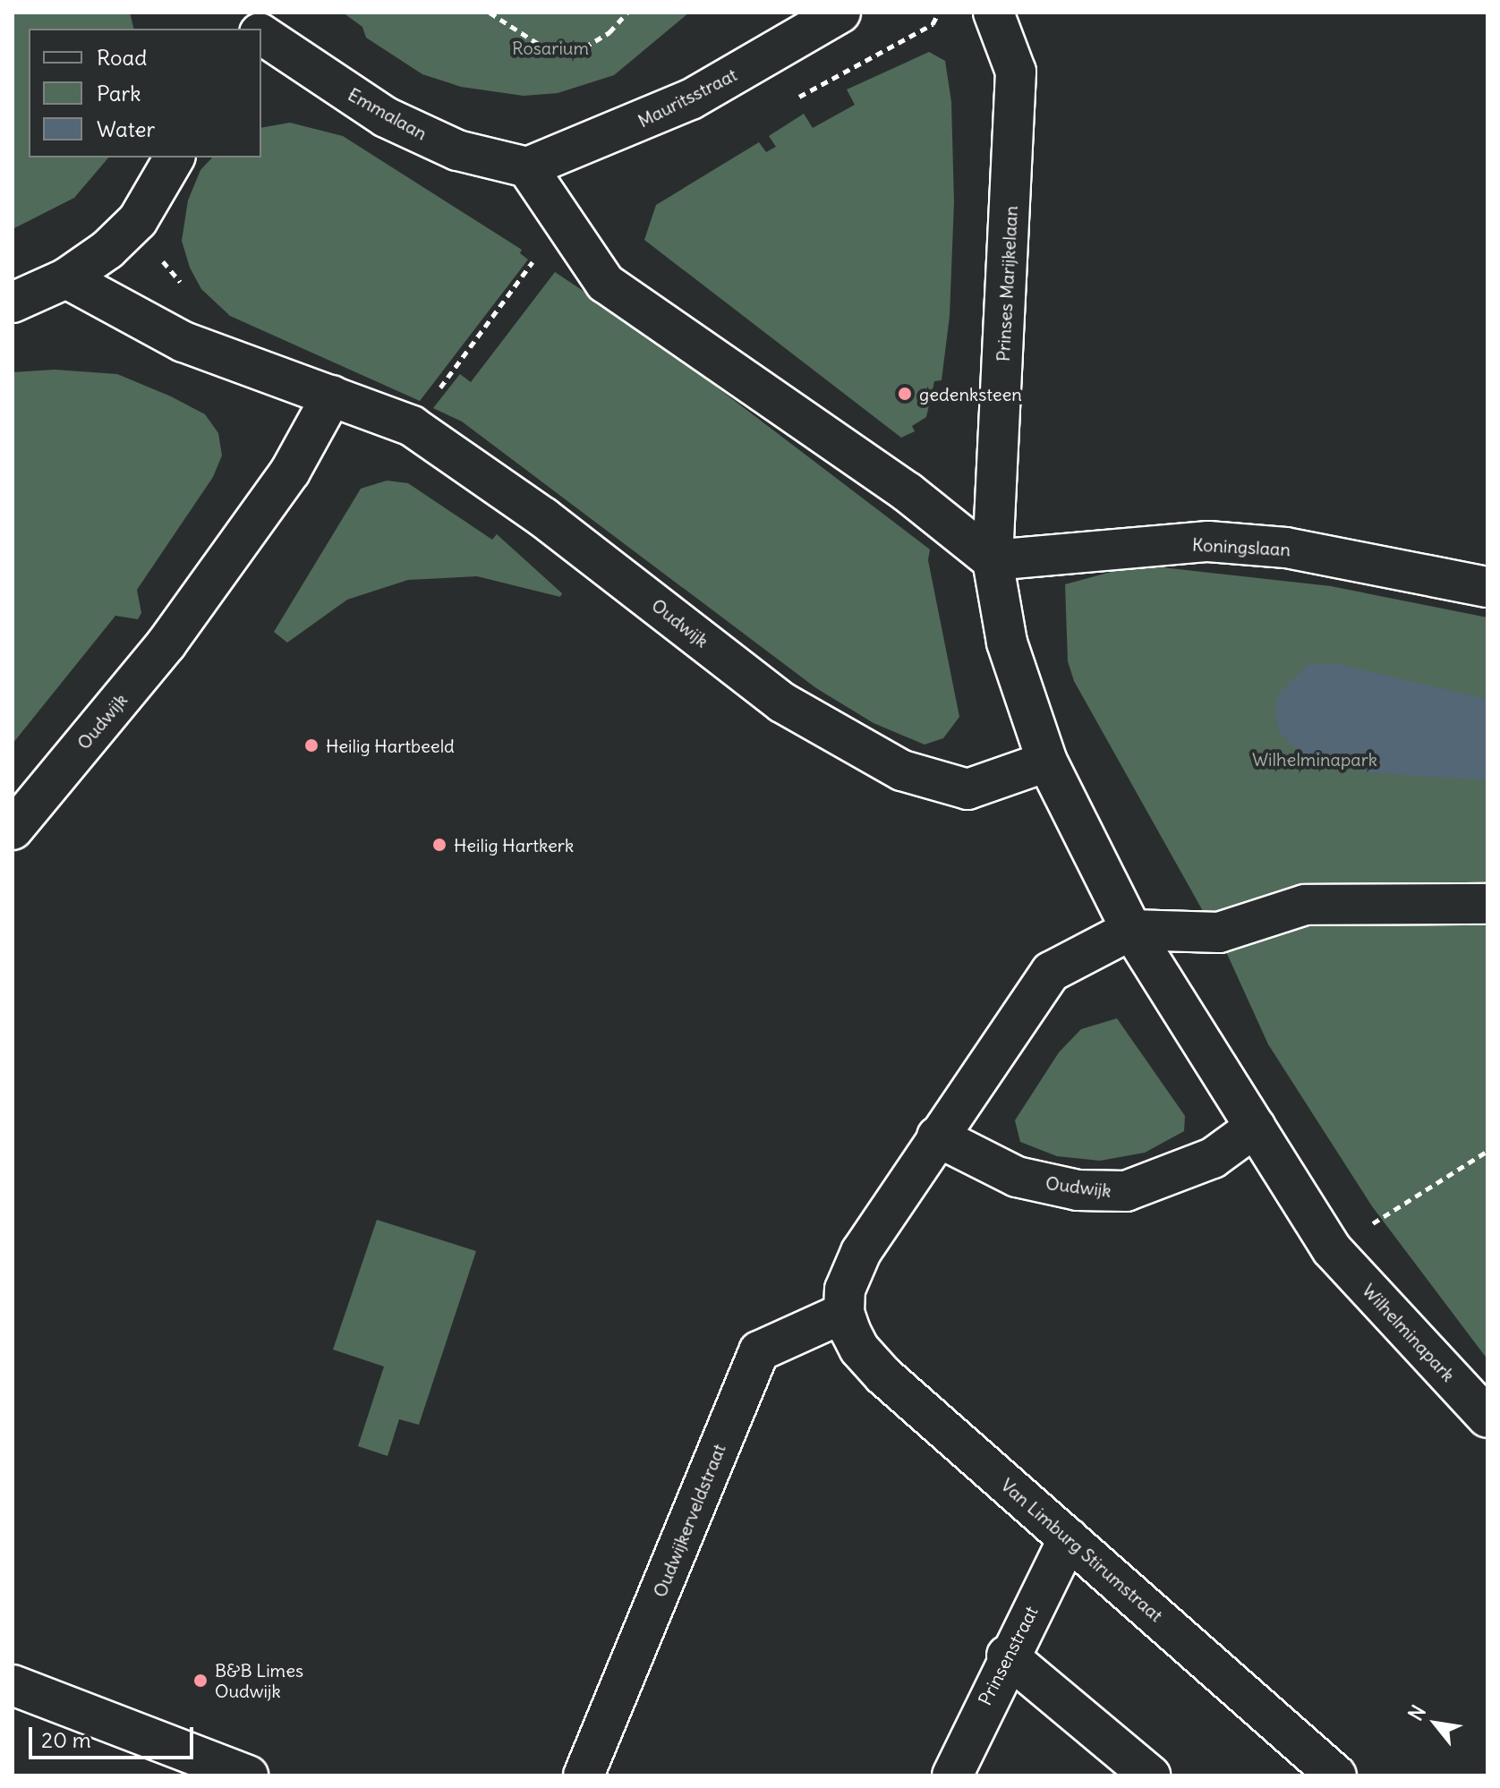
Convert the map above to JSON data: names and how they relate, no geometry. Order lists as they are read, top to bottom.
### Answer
{
  "streets": {
    "street": [
      "Mauritsstraat",
      "Emmalaan",
      "Prinses Marijkelaan",
      "Koningslaan",
      "Oudwijk",
      "Wilhelminapark",
      "Oudwijkerveldstraat",
      "Van Limburg Stirumstraat",
      "Prinsenstraat"
    ]
  },
  "crossings": [
    ["Mauritsstraat", "Emmalaan"],
    ["Prinses Marijkelaan", "Koningslaan"],
    ["Prinses Marijkelaan", "Wilhelminapark"],
    ["Koningslaan", "Wilhelminapark"],
    ["Oudwijk", "Wilhelminapark"],
    ["Oudwijkerveldstraat", "Van Limburg Stirumstraat"],
    ["Van Limburg Stirumstraat", "Prinsenstraat"]
  ],
  "parks": ["Rosarium", "Wilhelminapark"],
  "places": [
    "gedenksteen",
    "Heilig Hartbeeld",
    "Heilig Hartkerk",
    "B&B Limes Oudwijk"
  ],
  "legend": ["Road", "Park", "Water"],
  "scale_bar": "20 m",
  "north": "top left"
}
